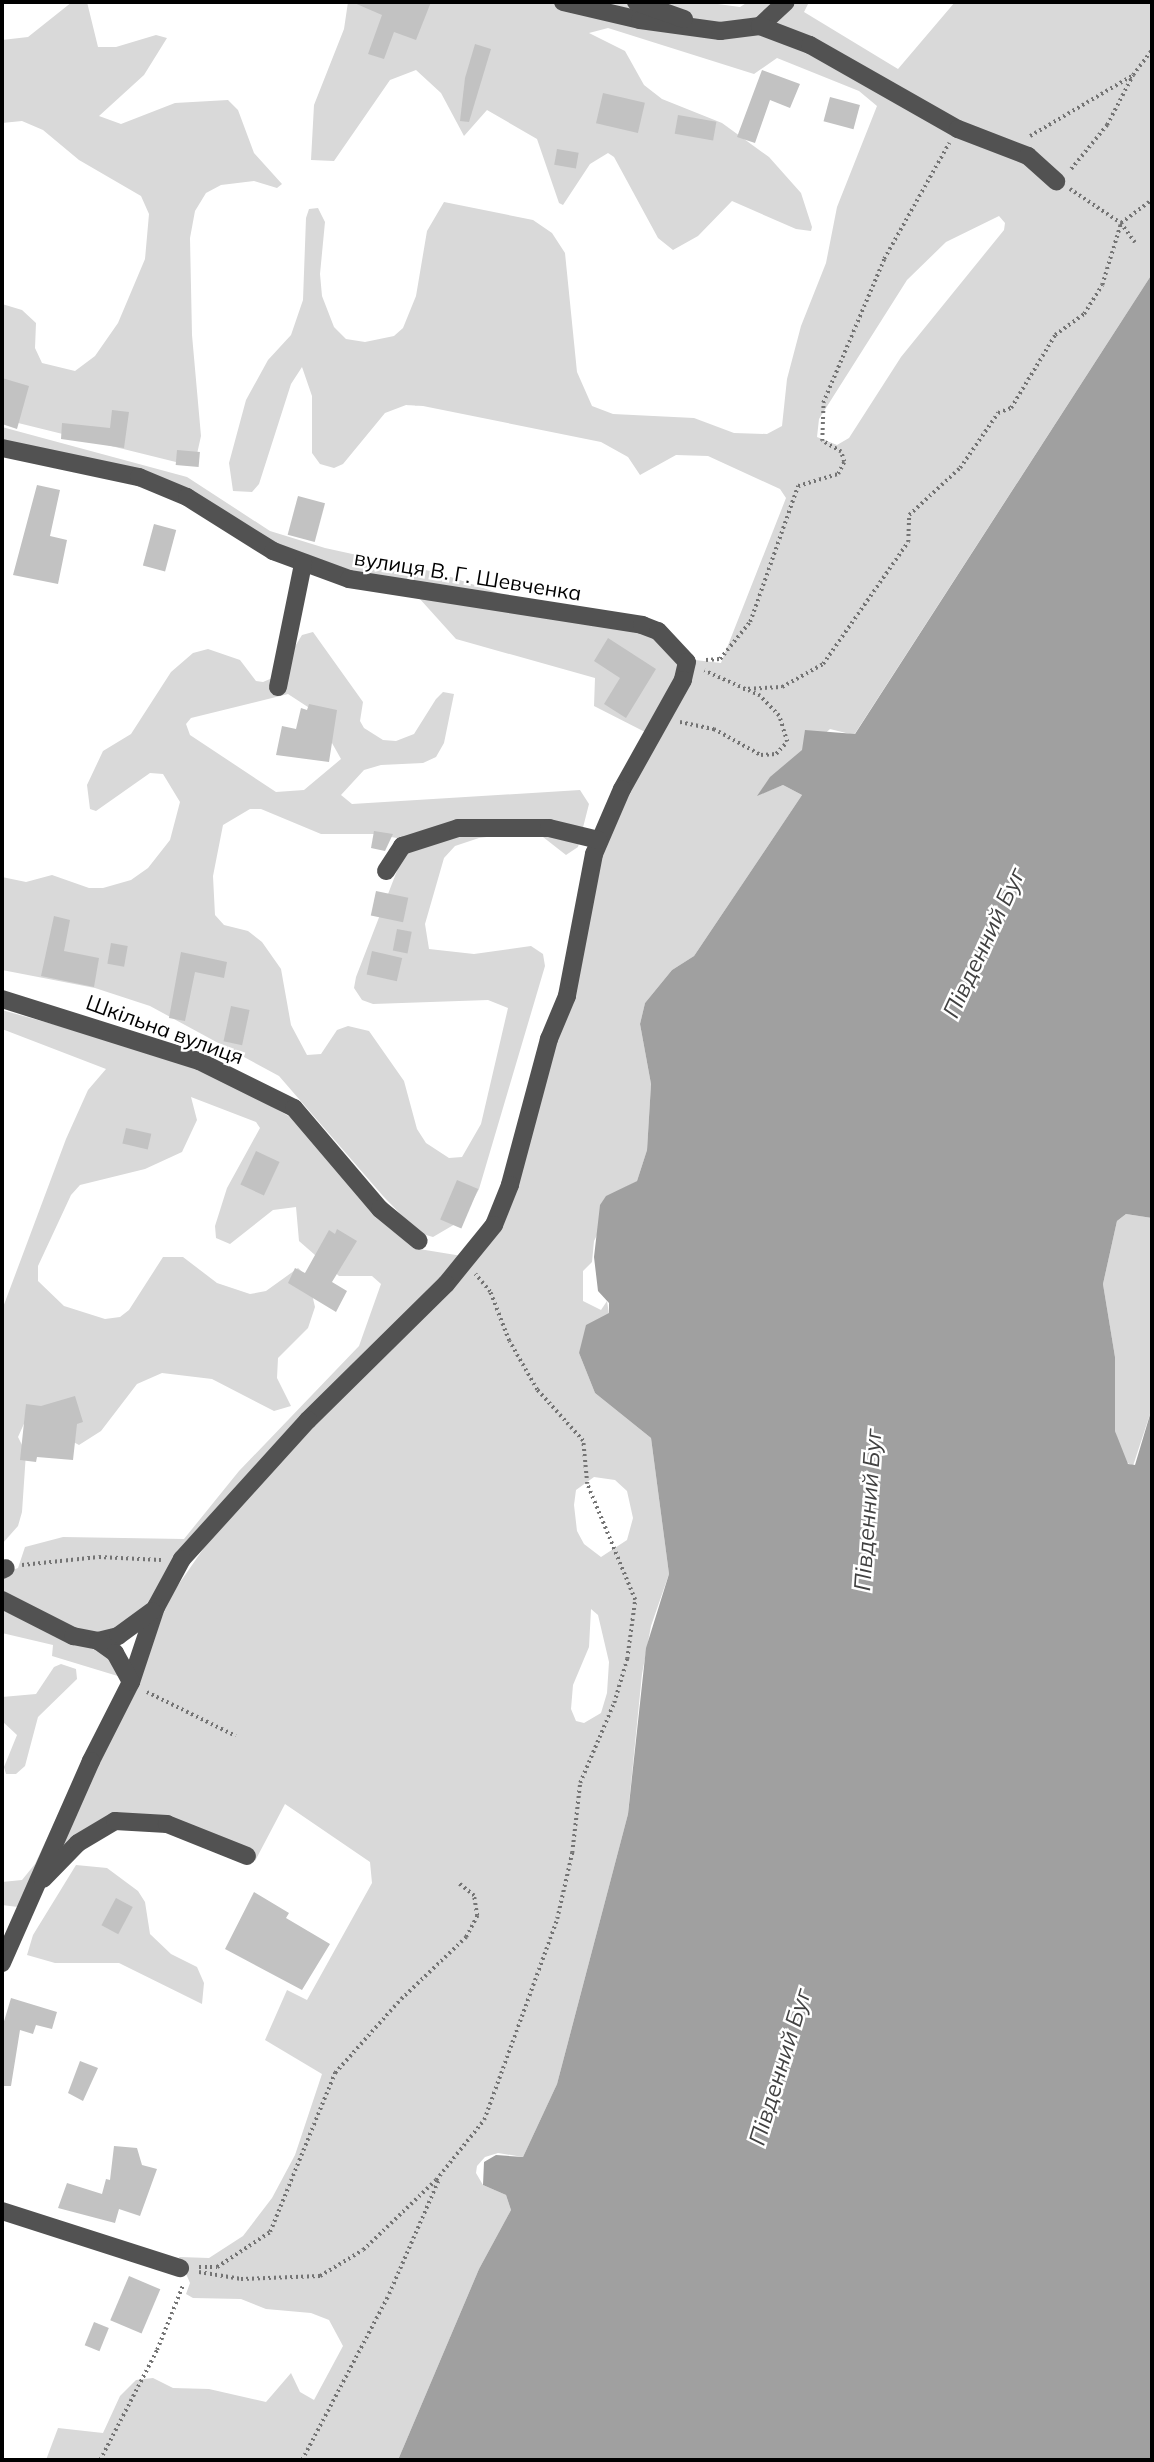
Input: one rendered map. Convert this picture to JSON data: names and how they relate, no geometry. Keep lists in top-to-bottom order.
{
  "streets": {
    "street": ["вулиця В. Г. Шевченка", "Шкільна вулиця"]
  },
  "water": ["Південний Буг"]
}
